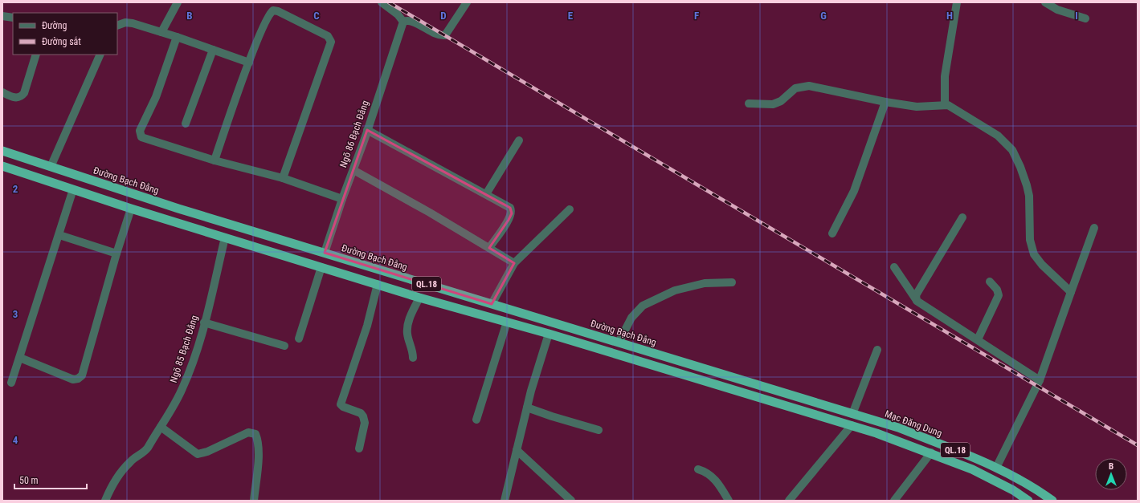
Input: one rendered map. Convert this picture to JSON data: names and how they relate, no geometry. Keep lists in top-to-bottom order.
{
  "streets": {
    "highway": ["Đường Bạch Đằng", "QL.18", "Mạc Đăng Dung"],
    "street": ["Ngõ 86 Bạch Đằng", "Ngõ 85 Bạch Đằng"]
  },
  "crossings": [
    ["Ngõ 86 Bạch Đằng", "Đường Bạch Đằng"],
    ["Đường Bạch Đằng", "Mạc Đăng Dung"],
    ["QL.18", "Ngõ 85 Bạch Đằng"]
  ],
  "legend": ["Đường", "Đường sắt"],
  "scale_bar": "50 m",
  "north": "top",
  "grid": {
    "columns": [
      "B",
      "C",
      "D",
      "E",
      "F",
      "G",
      "H",
      "I"
    ],
    "rows": ["2", "3", "4"]
  }
}
